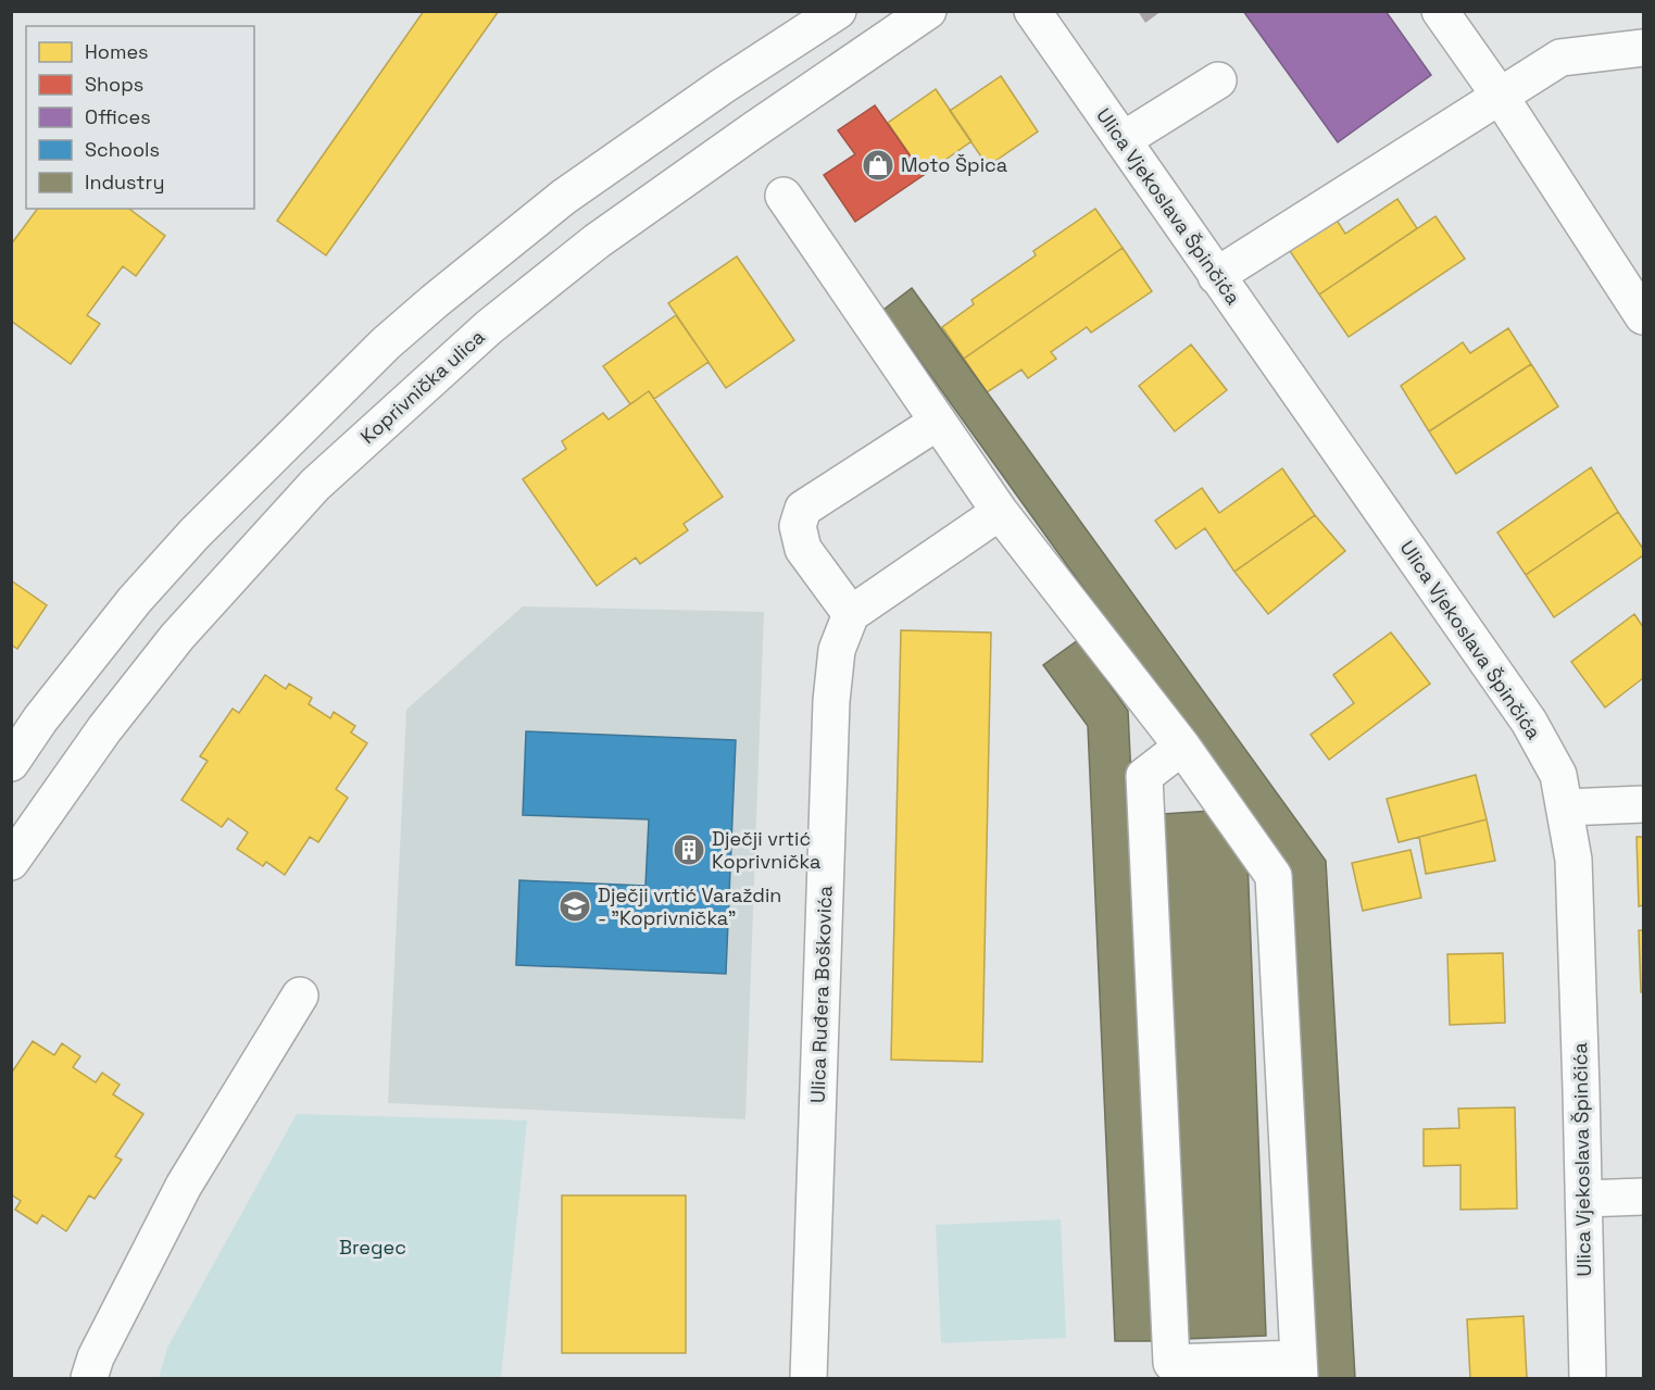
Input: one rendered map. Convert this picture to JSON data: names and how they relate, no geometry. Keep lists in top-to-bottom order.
{
  "streets": {
    "street": ["Ulica Vjekoslava Špinčića", "Koprivnička ulica", "Ulica Ruđera Boškovića"]
  },
  "parks": ["Bregec"],
  "places": {
    "shop": ["Moto Špica"],
    "building": ["Dječji vrtić Koprivnička"],
    "school or university": ["Dječji vrtić Varaždin - \"Koprivnička\""]
  },
  "legend": [
    "Homes",
    "Shops",
    "Offices",
    "Schools",
    "Industry"
  ]
}
